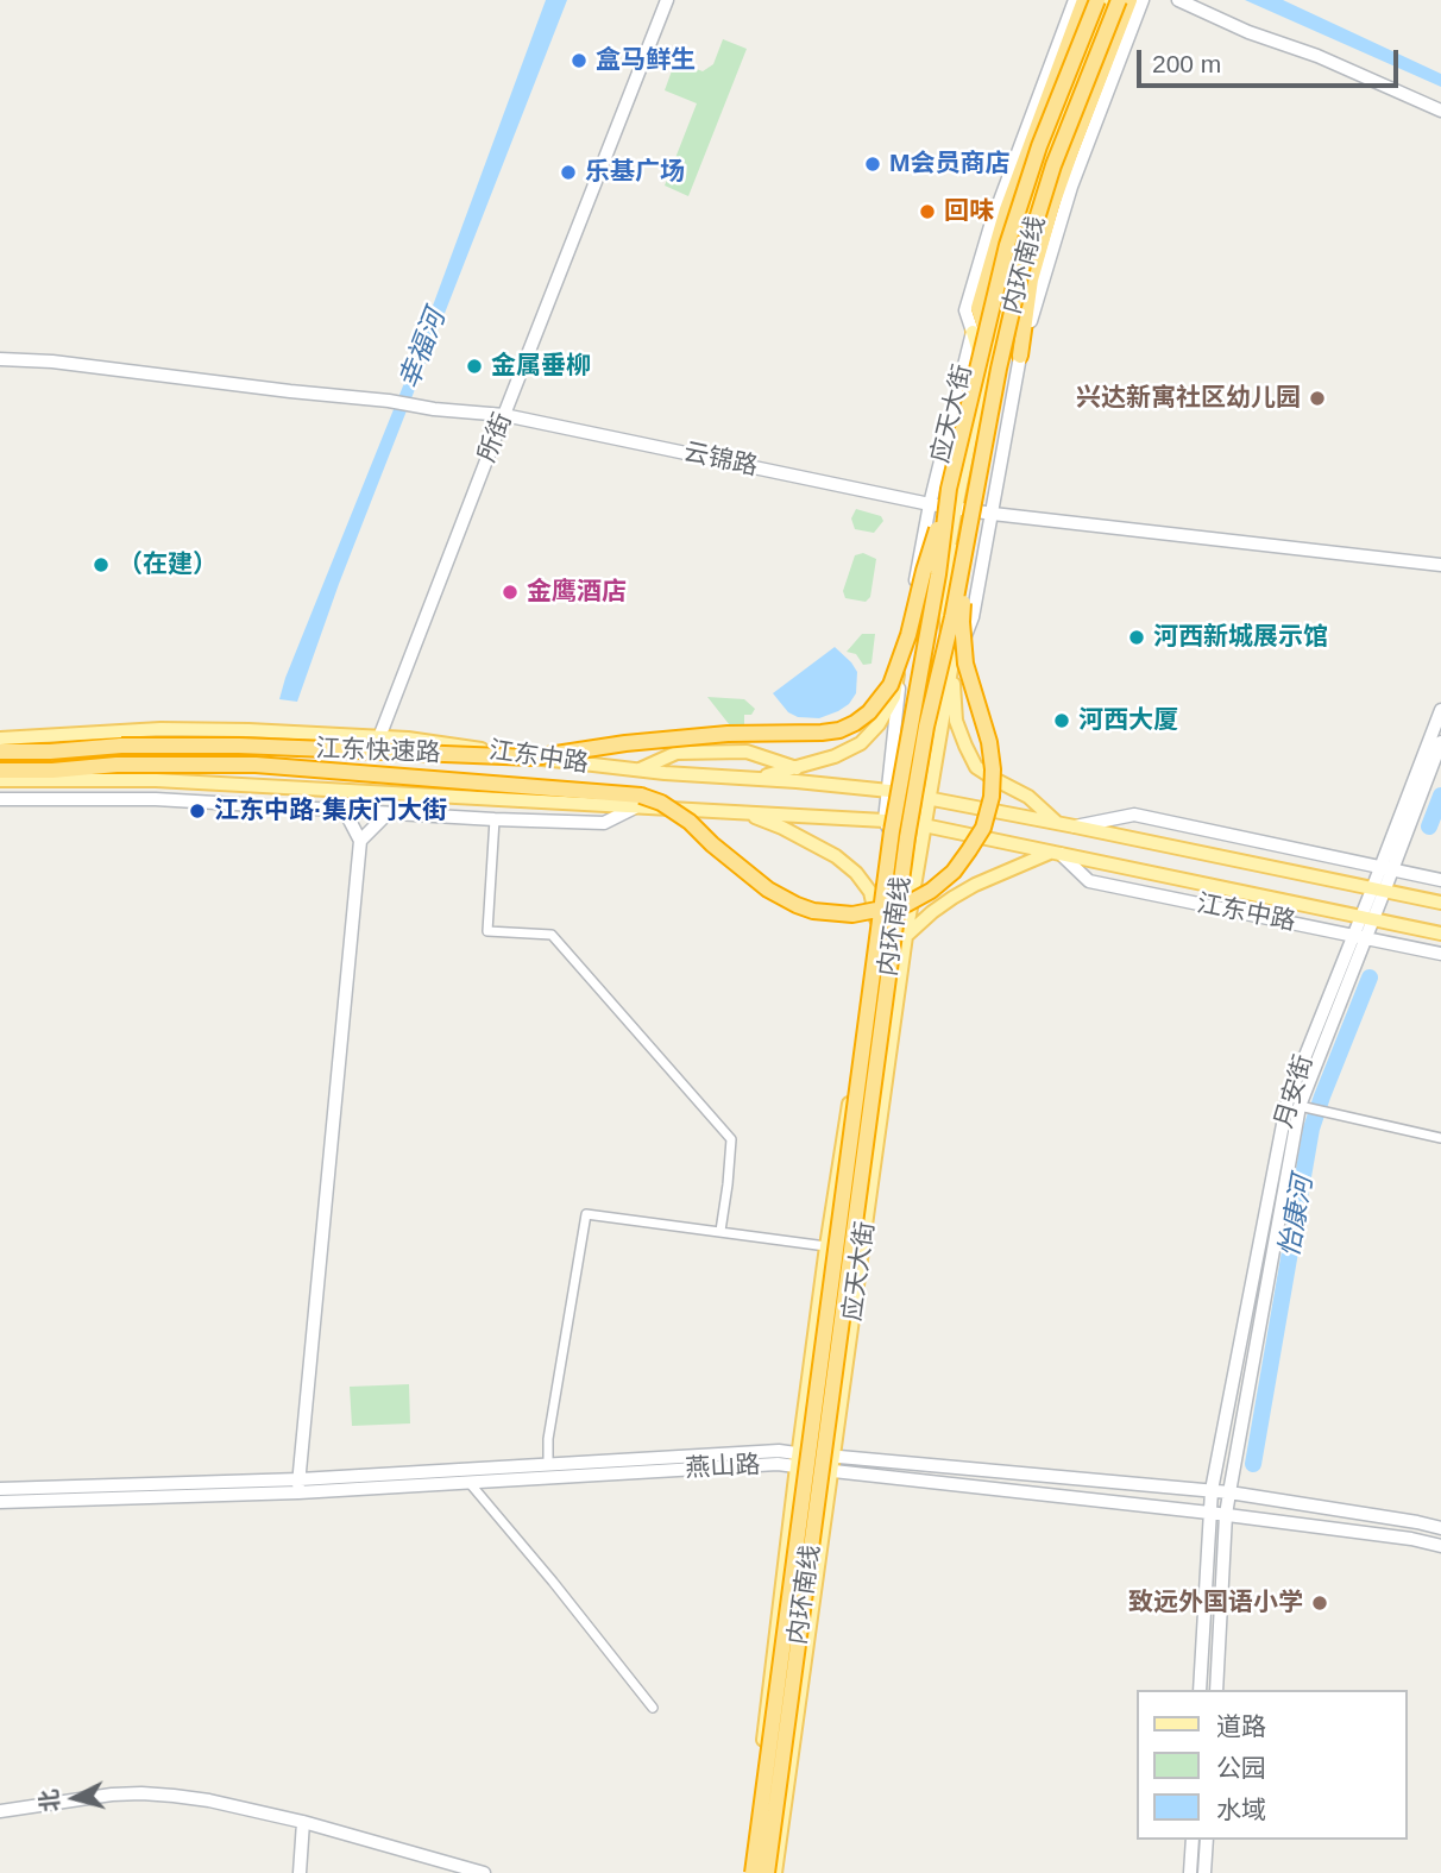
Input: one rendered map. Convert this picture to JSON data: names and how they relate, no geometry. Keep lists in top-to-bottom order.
{
  "streets": {
    "highway": ["内环南线", "江东快速路"],
    "main road": ["应天大街", "江东中路"],
    "street": [
      "所街",
      "云锦路",
      "月安街",
      "燕山路"
    ]
  },
  "crossings": [
    ["内环南线", "应天大街"],
    ["内环南线", "云锦路"],
    ["内环南线", "江东快速路"],
    ["应天大街", "云锦路"],
    ["应天大街", "江东中路"],
    ["应天大街", "燕山路"],
    ["所街", "云锦路"],
    ["所街", "江东中路"],
    ["江东快速路", "江东中路"],
    ["江东中路", "月安街"],
    ["月安街", "燕山路"]
  ],
  "water": ["幸福河", "怡康河"],
  "places": [
    "盒马鲜生",
    "M会员商店",
    "乐基广场",
    "回味",
    "金属垂柳",
    "兴达新寓社区幼儿园",
    "（在建）",
    "金鹰酒店",
    "河西新城展示馆",
    "河西大厦",
    "江东中路·集庆门大街",
    "致远外国语小学"
  ],
  "legend": ["道路", "公园", "水域"],
  "scale_bar": "200 m",
  "north": "left"
}
